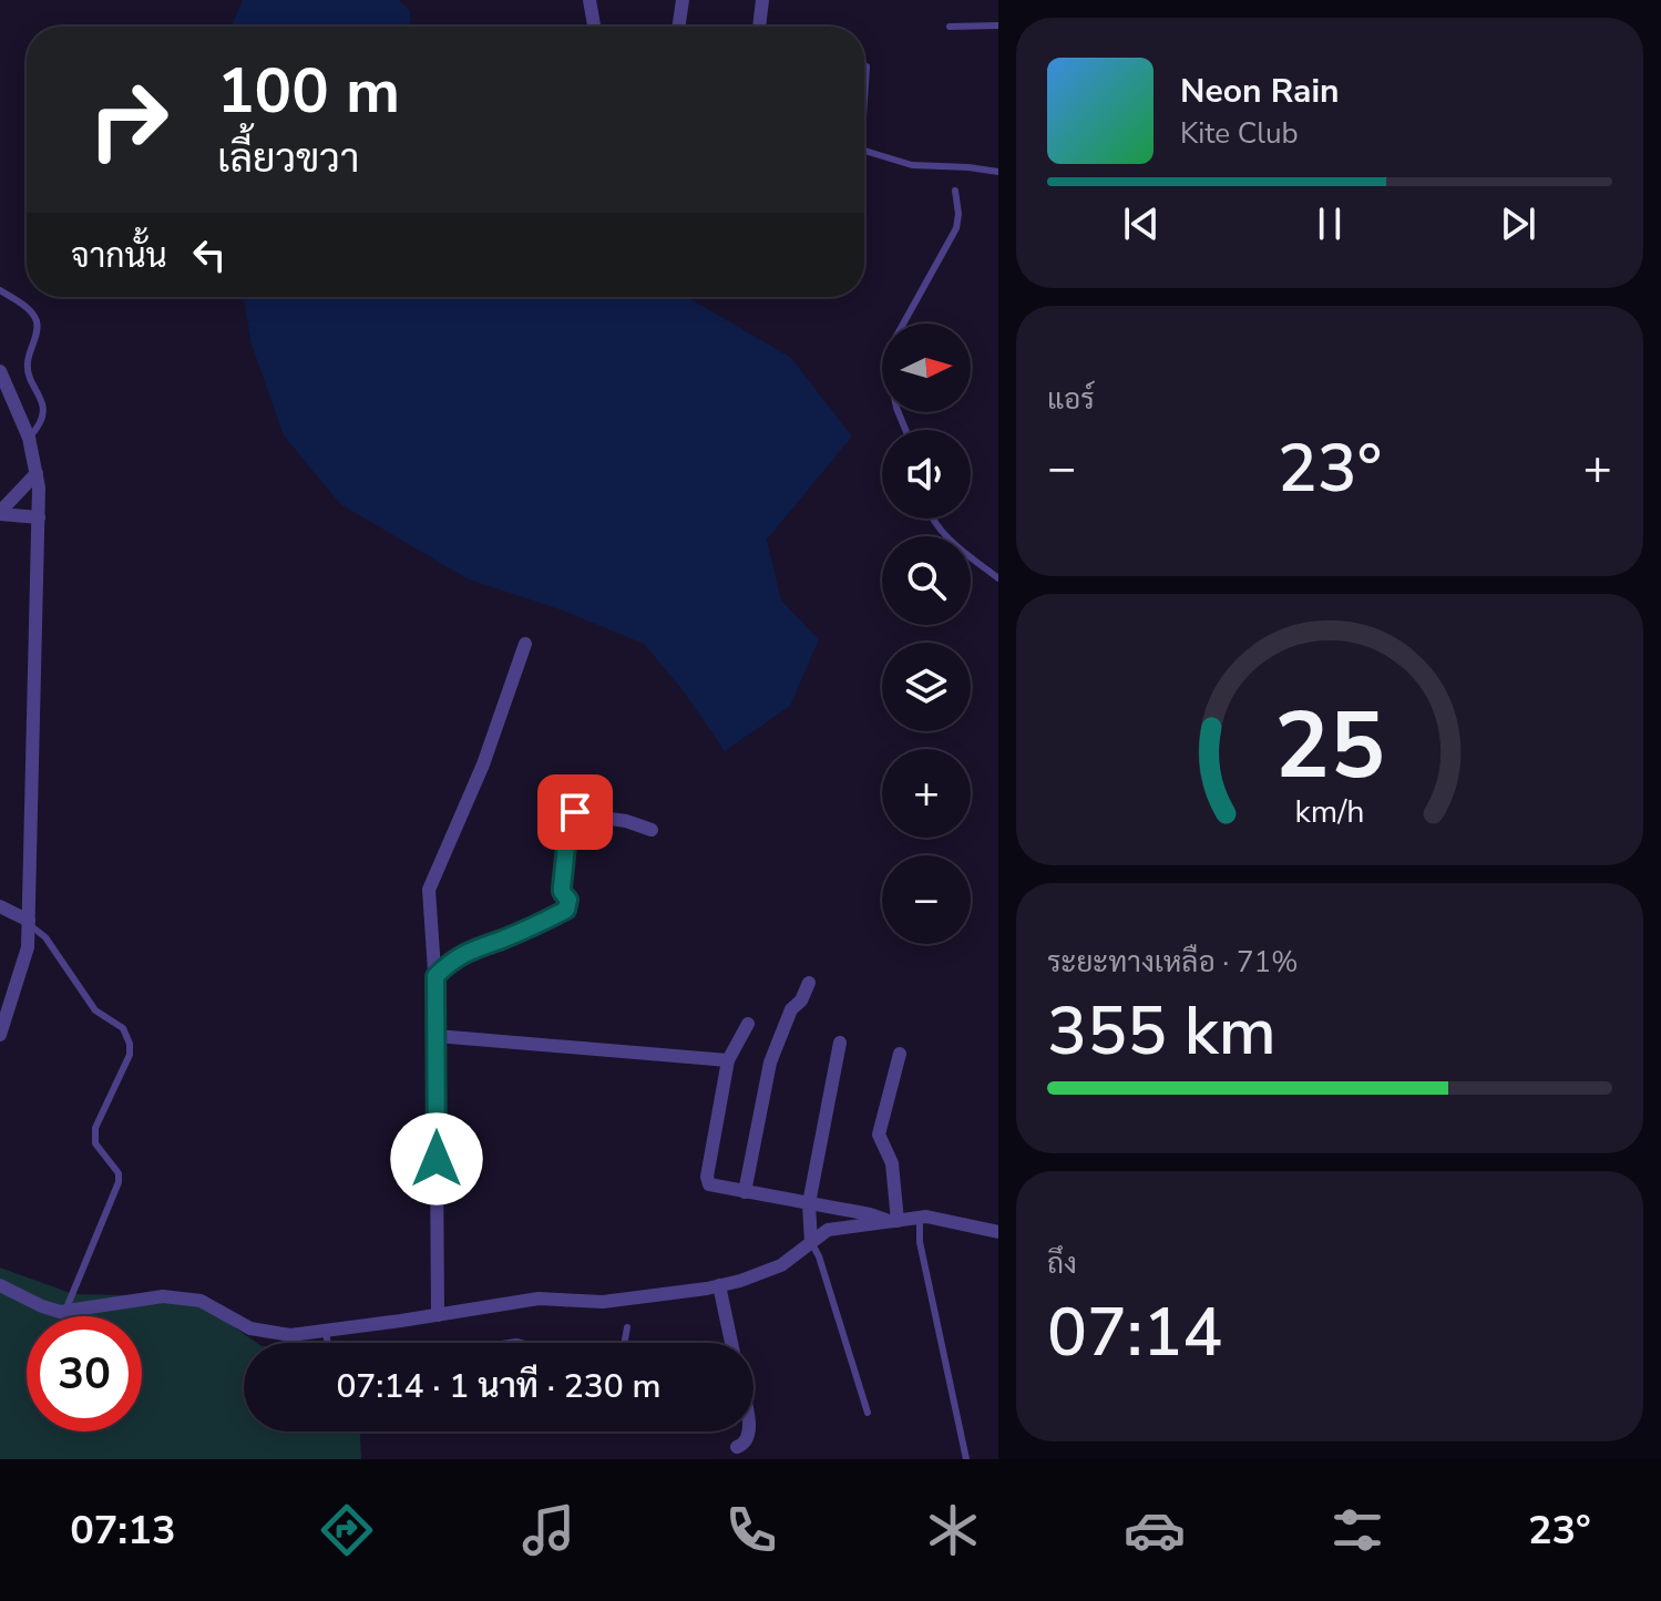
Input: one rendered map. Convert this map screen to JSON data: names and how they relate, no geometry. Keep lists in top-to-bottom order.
{
  "north": "right",
  "page": {
    "turn": ["100 m", "เลี้ยวขวา"],
    "song": ["Neon Rain", "Kite Club"],
    "then": "จากนั้น",
    "tile": [
      "แอร์",
      ["ระยะทางเหลือ · 71%", "355 km"],
      ["ถึง", "07:14"]
    ],
    "map_buttons": ["+", "−"],
    "heat": ["−", "23°", "+"],
    "limit": "30",
    "trip": "07:14 · 1 นาที · 230 m",
    "tabs": ["07:13", "23°"],
    "gauge": ["25", "km/h"]
  }
}
